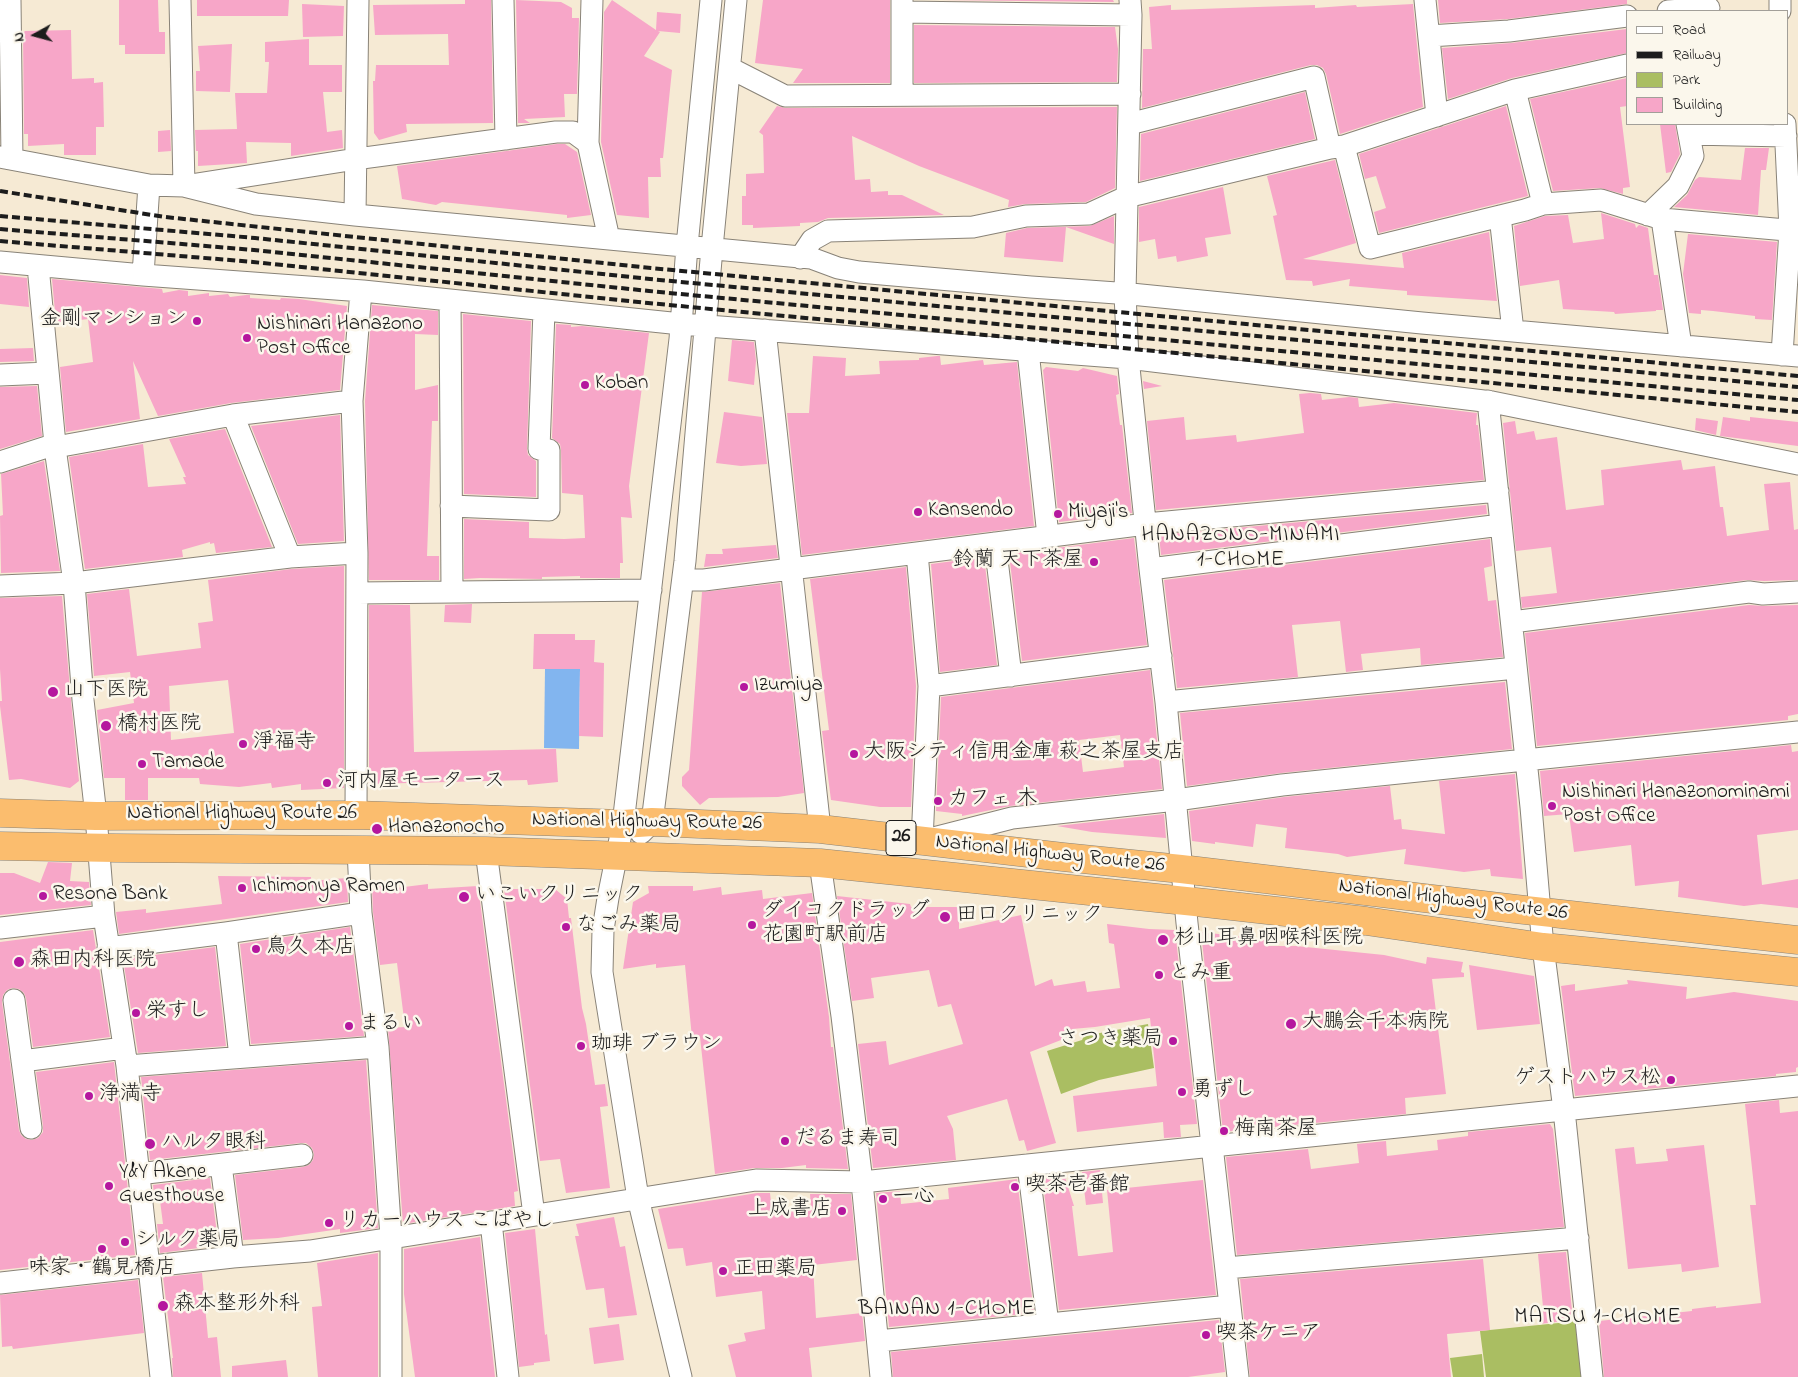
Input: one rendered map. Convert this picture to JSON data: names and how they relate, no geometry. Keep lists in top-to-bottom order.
{
  "streets": {
    "highway": ["National Highway Route 26", "26"]
  },
  "districts": ["HANAZONO-MINAMI 1-CHOME", "BAINAN 1-CHOME", "MATSU 1-CHOME"],
  "places": [
    "金剛マンション",
    "Nishinari Hanazono Post Office",
    "Koban",
    "Kansendo",
    "Miyaji's",
    "鈴蘭 天下茶屋",
    "Izumiya",
    "山下医院",
    "橋村医院",
    "淨福寺",
    "大阪シティ信用金庫 萩之茶屋支店",
    "Tamade",
    "河内屋モータース",
    "カフェ 木",
    "Nishinari Hanazonominami Post Office",
    "Hanazonocho",
    "Ichimonya Ramen",
    "Resona Bank",
    "いこいクリニック",
    "田口クリニック",
    "ダイコクドラッグ 花園町駅前店",
    "なごみ薬局",
    "杉山耳鼻咽喉科医院",
    "鳥久 本店",
    "森田内科医院",
    "とみ重",
    "栄すし",
    "大鵬会千本病院",
    "まるい",
    "さつき薬局",
    "珈琲 ブラウン",
    "ゲストハウス松",
    "勇ずし",
    "浄満寺",
    "梅南茶屋",
    "だるま寿司",
    "ハルタ眼科",
    "Y&Y Akane Guesthouse",
    "喫茶壱番館",
    "一心",
    "上成書店",
    "リカーハウス こばやし",
    "シルク薬局",
    "味家・鶴見橋店",
    "正田薬局",
    "森本整形外科",
    "喫茶ケニア"
  ],
  "legend": [
    "Road",
    "Railway",
    "Park",
    "Building"
  ],
  "north": "left"
}
